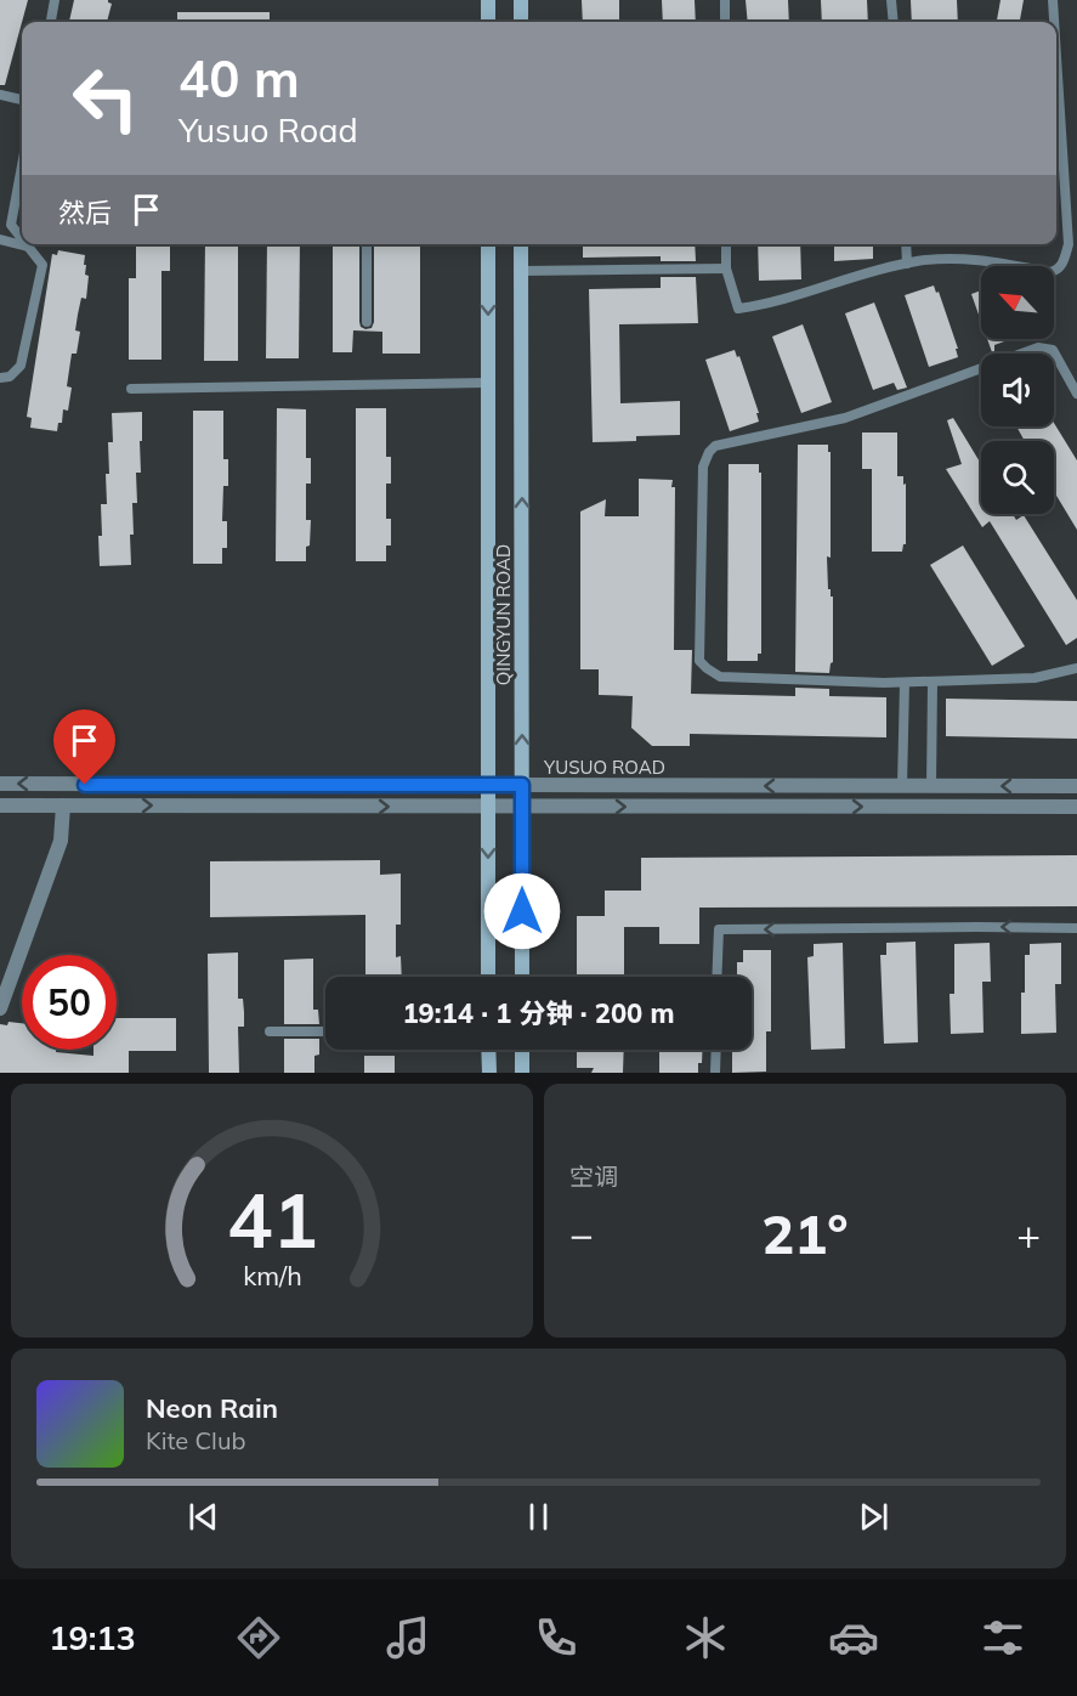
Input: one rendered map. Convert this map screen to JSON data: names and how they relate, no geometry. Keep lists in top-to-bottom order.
{
  "streets": {
    "main road": ["QINGYUN ROAD"],
    "street": ["YUSUO ROAD"]
  },
  "crossings": [
    ["QINGYUN ROAD", "YUSUO ROAD"]
  ],
  "north": "top left",
  "page": {
    "turn": ["40 m", "Yusuo Road"],
    "then": "然后",
    "limit": "50",
    "trip": "19:14 · 1 分钟 · 200 m",
    "tile": "空调",
    "heat": ["−", "21°", "+"],
    "song": ["Neon Rain", "Kite Club"],
    "tabs": "19:13",
    "gauge": ["41", "km/h"]
  }
}
